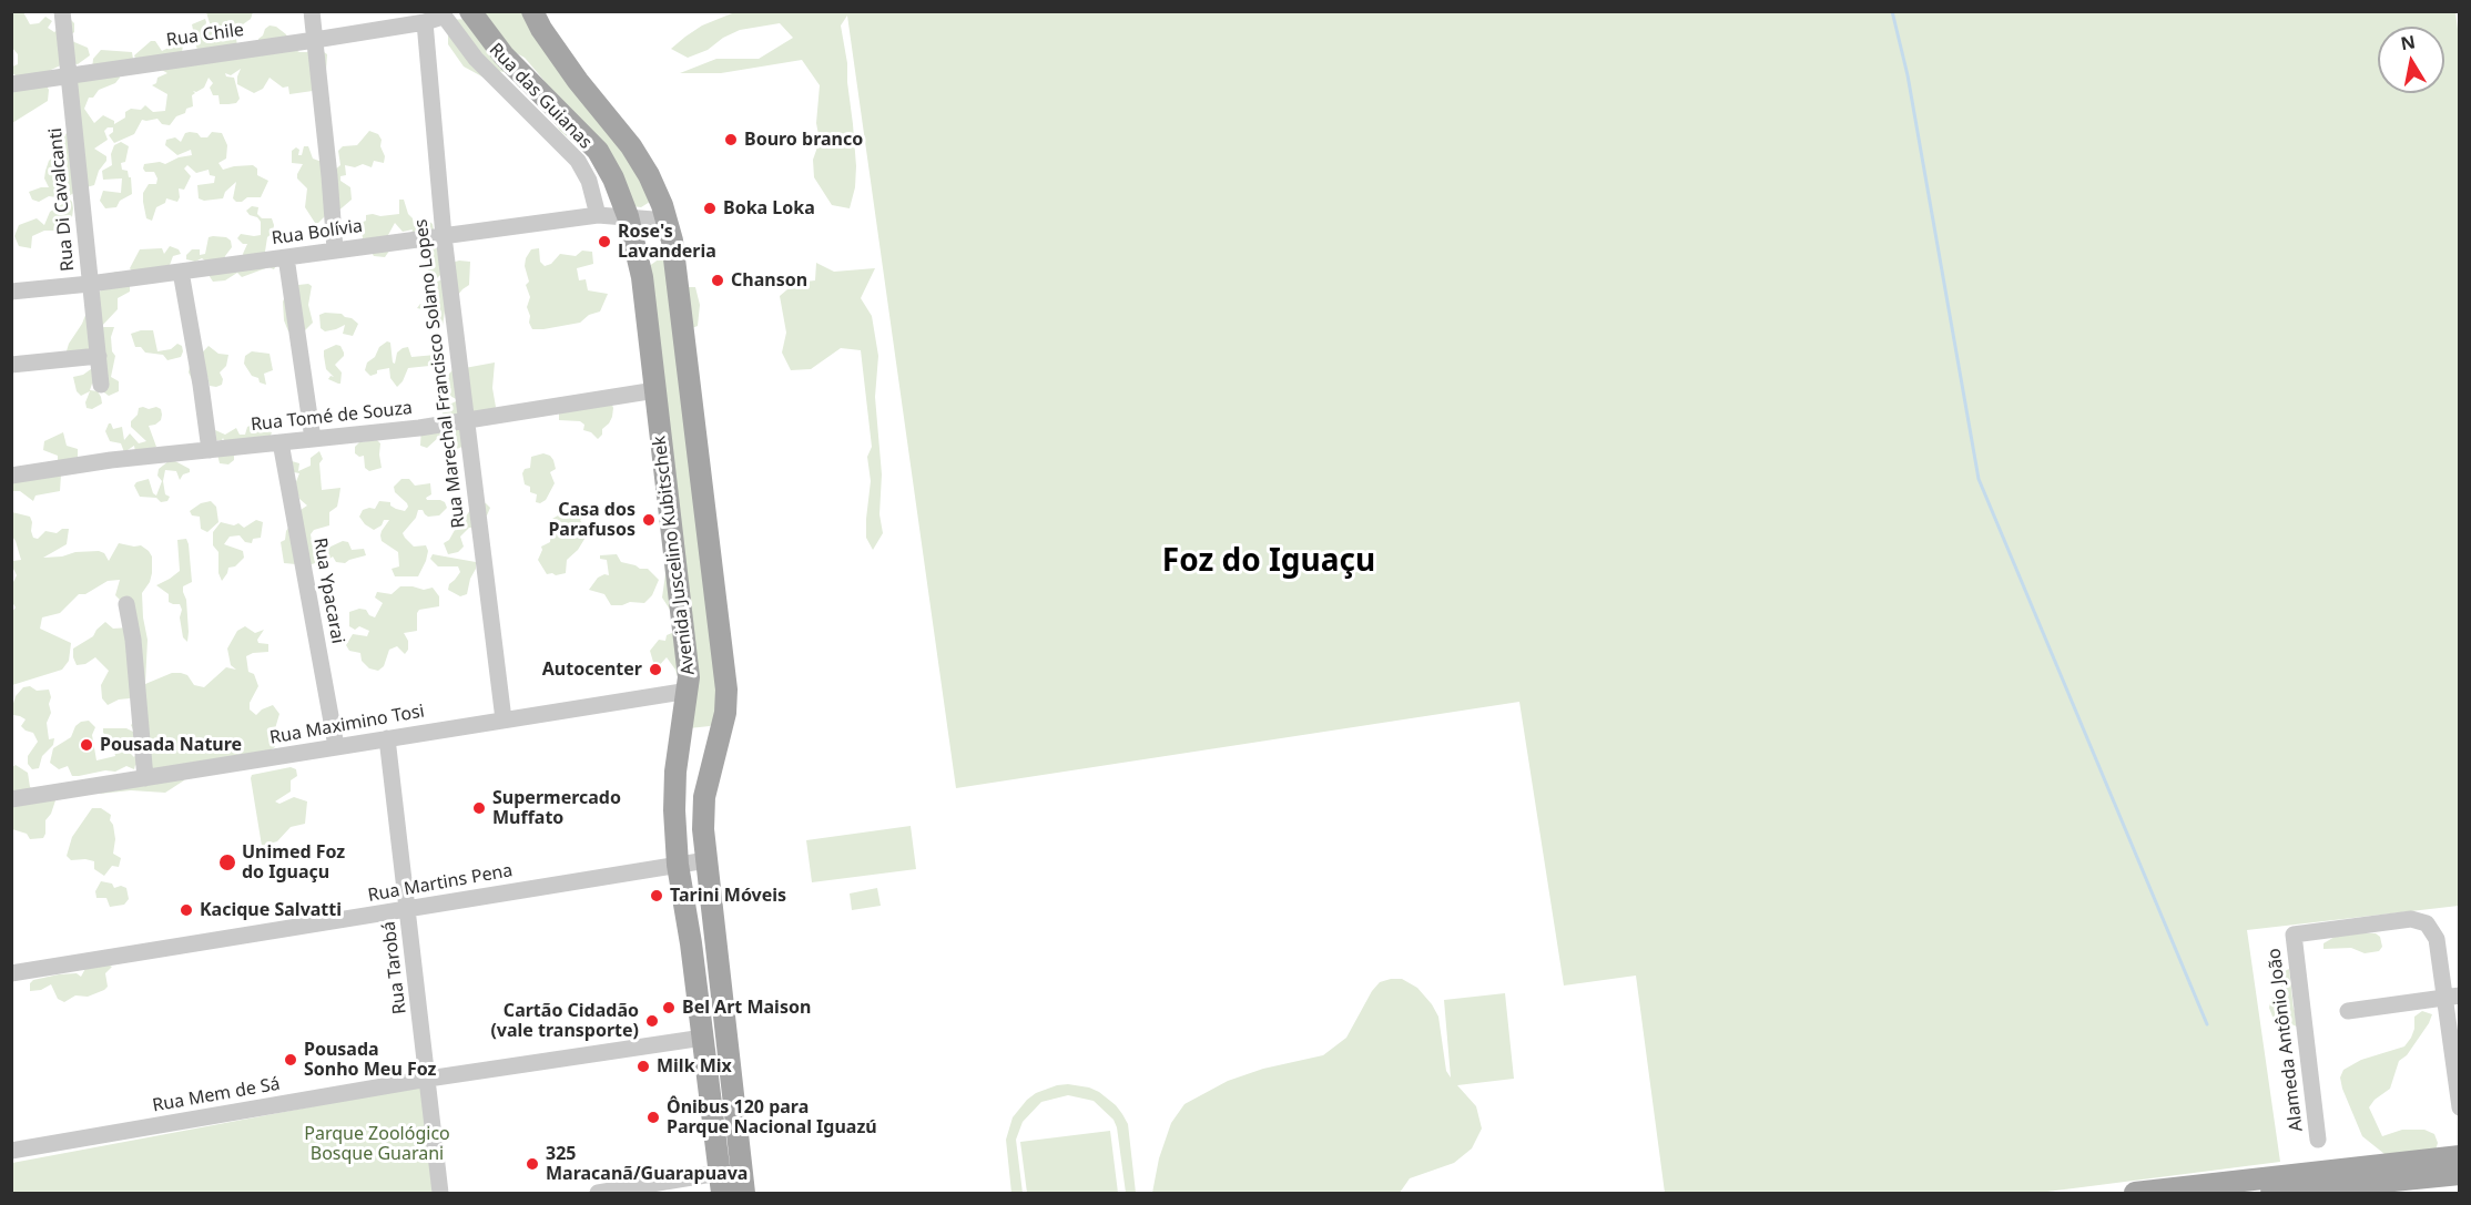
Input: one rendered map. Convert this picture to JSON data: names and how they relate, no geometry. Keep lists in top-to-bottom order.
{
  "streets": {
    "main road": ["Avenida Juscelino Kubitschek"],
    "street": [
      "Rua Chile",
      "Rua das Guianas",
      "Rua Di Cavalcanti",
      "Rua Bolívia",
      "Rua Marechal Francisco Solano Lopes",
      "Rua Tomé de Souza",
      "Rua Ypacarai",
      "Rua Maximino Tosi",
      "Rua Martins Pena",
      "Rua Tarobá",
      "Alameda Antônio João",
      "Rua Mem de Sá"
    ]
  },
  "crossings": [
    ["Rua Chile", "Rua das Guianas"],
    ["Rua Chile", "Rua Di Cavalcanti"],
    ["Rua Chile", "Rua Marechal Francisco Solano Lopes"],
    ["Rua das Guianas", "Rua Bolívia"],
    ["Rua Di Cavalcanti", "Rua Bolívia"],
    ["Rua Bolívia", "Rua Marechal Francisco Solano Lopes"],
    ["Rua Bolívia", "Avenida Juscelino Kubitschek"],
    ["Rua Marechal Francisco Solano Lopes", "Rua Tomé de Souza"],
    ["Rua Marechal Francisco Solano Lopes", "Rua Maximino Tosi"],
    ["Rua Tomé de Souza", "Avenida Juscelino Kubitschek"],
    ["Rua Tomé de Souza", "Rua Ypacarai"],
    ["Avenida Juscelino Kubitschek", "Rua Maximino Tosi"],
    ["Avenida Juscelino Kubitschek", "Rua Martins Pena"],
    ["Avenida Juscelino Kubitschek", "Rua Mem de Sá"],
    ["Rua Ypacarai", "Rua Maximino Tosi"],
    ["Rua Maximino Tosi", "Rua Tarobá"],
    ["Rua Martins Pena", "Rua Tarobá"],
    ["Rua Tarobá", "Rua Mem de Sá"]
  ],
  "districts": ["Foz do Iguaçu"],
  "parks": ["Parque Zoológico Bosque Guarani"],
  "places": [
    "Bouro branco",
    "Boka Loka",
    "Rose's Lavanderia",
    "Chanson",
    "Casa dos Parafusos",
    "Autocenter",
    "Pousada Nature",
    "Supermercado Muffato",
    "Unimed Foz do Iguaçu",
    "Tarini Móveis",
    "Kacique Salvatti",
    "Bel Art Maison",
    "Cartão Cidadão (vale transporte)",
    "Pousada Sonho Meu Foz",
    "Milk Mix",
    "Ônibus 120 para Parque Nacional Iguazú",
    "325 Maracanã/Guarapuava"
  ],
  "north": "top"
}
